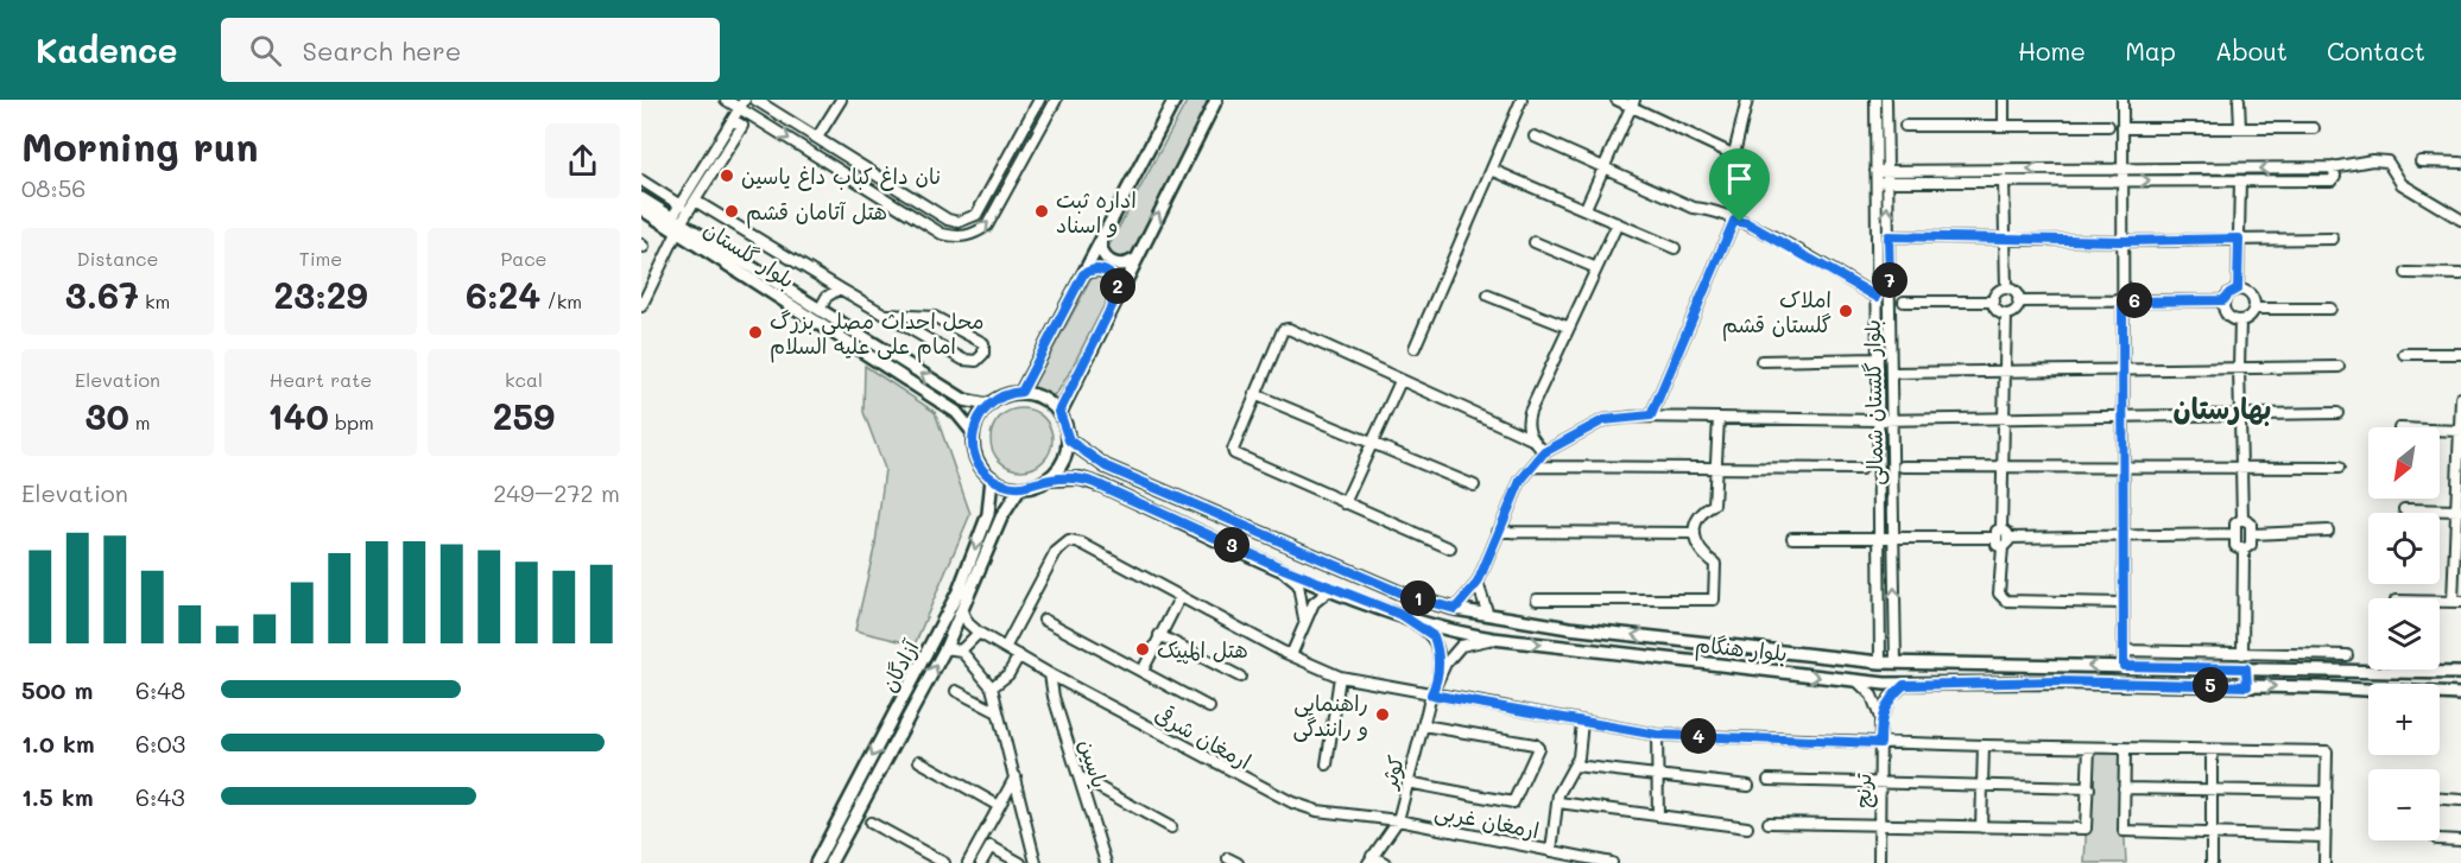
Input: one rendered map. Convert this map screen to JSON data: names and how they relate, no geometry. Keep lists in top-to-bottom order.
{
  "streets": {
    "main road": ["بلوار گلستان", "بلوار هنگام", "آزادگان"],
    "street": [
      "بلوار گلستان شمالی",
      "ارمغان شرقی",
      "یاسین",
      "کوثر",
      "ترنج",
      "ارمغان غربی"
    ]
  },
  "crossings": [
    ["بلوار گلستان", "بلوار هنگام"],
    ["بلوار گلستان", "آزادگان"],
    ["بلوار گلستان شمالی", "بلوار هنگام"],
    ["بلوار هنگام", "آزادگان"],
    ["بلوار هنگام", "کوثر"],
    ["ارمغان شرقی", "یاسین"],
    ["ارمغان شرقی", "کوثر"],
    ["ارمغان شرقی", "ارمغان غربی"],
    ["کوثر", "ارمغان غربی"]
  ],
  "districts": ["بهارستان"],
  "places": [
    "نان داغ كباب داغ ياسين",
    "هتل آتامان قشم",
    "اداره ثبت و اسناد",
    "املاک گلستان قشم",
    "محل احداث مصلی بزرگ امام علی علیه السلام",
    "هتل المپیک",
    "راهنمایی و رانندگی"
  ],
  "north": "bottom left",
  "page": {
    "header": "Kadence",
    "search": "Search here",
    "nav": [
      "Home",
      "Map",
      "About",
      "Contact"
    ],
    "heading": ["Morning run", "08:56"],
    "stats": [
      ["Distance", "3.67 km"],
      ["Time", "23:29"],
      ["Pace", "6:24 /km"],
      ["Elevation", "30 m"],
      ["Heart rate", "140 bpm"],
      ["kcal", "259"]
    ],
    "pins": [
      "7",
      "2",
      "6",
      "3",
      "1",
      "5",
      "4"
    ],
    "map_buttons": ["+", "−"],
    "chart": ["Elevation", "249–272 m"],
    "list": [
      {
        "name": "500 m",
        "note": "6:48"
      },
      {
        "name": "1.0 km",
        "note": "6:03"
      },
      {
        "name": "1.5 km",
        "note": "6:43"
      }
    ]
  }
}
